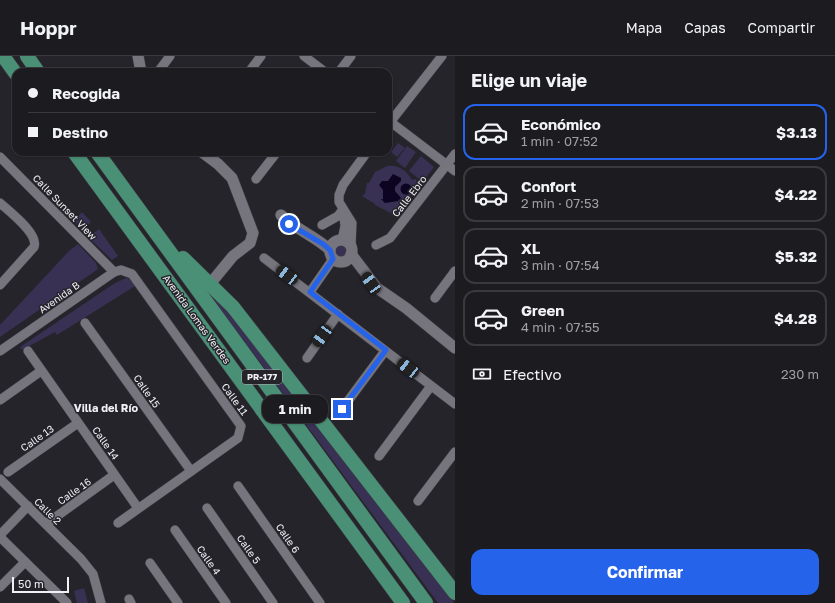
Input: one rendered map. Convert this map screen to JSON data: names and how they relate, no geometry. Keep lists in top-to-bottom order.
{
  "streets": {
    "highway": ["Avenida Lomas Verdes", "PR-177"],
    "street": [
      "Calle Ebro",
      "Calle Sunset View",
      "Avenida B",
      "Calle 15",
      "Calle 11",
      "Calle 13",
      "Calle 14",
      "Calle 16",
      "Calle 2",
      "Calle 6",
      "Calle 5",
      "Calle 4"
    ]
  },
  "crossings": [
    ["Calle Sunset View", "Avenida B"],
    ["Calle Sunset View", "Calle 11"],
    ["Avenida B", "Calle 11"],
    ["Calle 15", "Calle 11"],
    ["Calle 11", "Calle 14"],
    ["Calle 13", "Calle 14"],
    ["Calle 14", "Calle 16"],
    ["Calle 16", "Calle 2"]
  ],
  "districts": ["Villa del Río"],
  "scale_bar": "50 m",
  "page": {
    "header": "Hoppr",
    "nav": ["Mapa", "Capas", "Compartir"],
    "heading": "Elige un viaje",
    "banner": ["Recogida", "Destino"],
    "list": [
      {
        "name": "Económico",
        "note": "1 min · 07:52",
        "value": "$3.13"
      },
      {
        "name": "Confort",
        "note": "2 min · 07:53",
        "value": "$4.22"
      },
      {
        "name": "XL",
        "note": "3 min · 07:54",
        "value": "$5.32"
      },
      {
        "name": "Green",
        "note": "4 min · 07:55",
        "value": "$4.28"
      }
    ],
    "pay": ["Efectivo", "230 m"],
    "bubble": "1 min",
    "buttons": "Confirmar",
    "scale": "50 m"
  }
}
